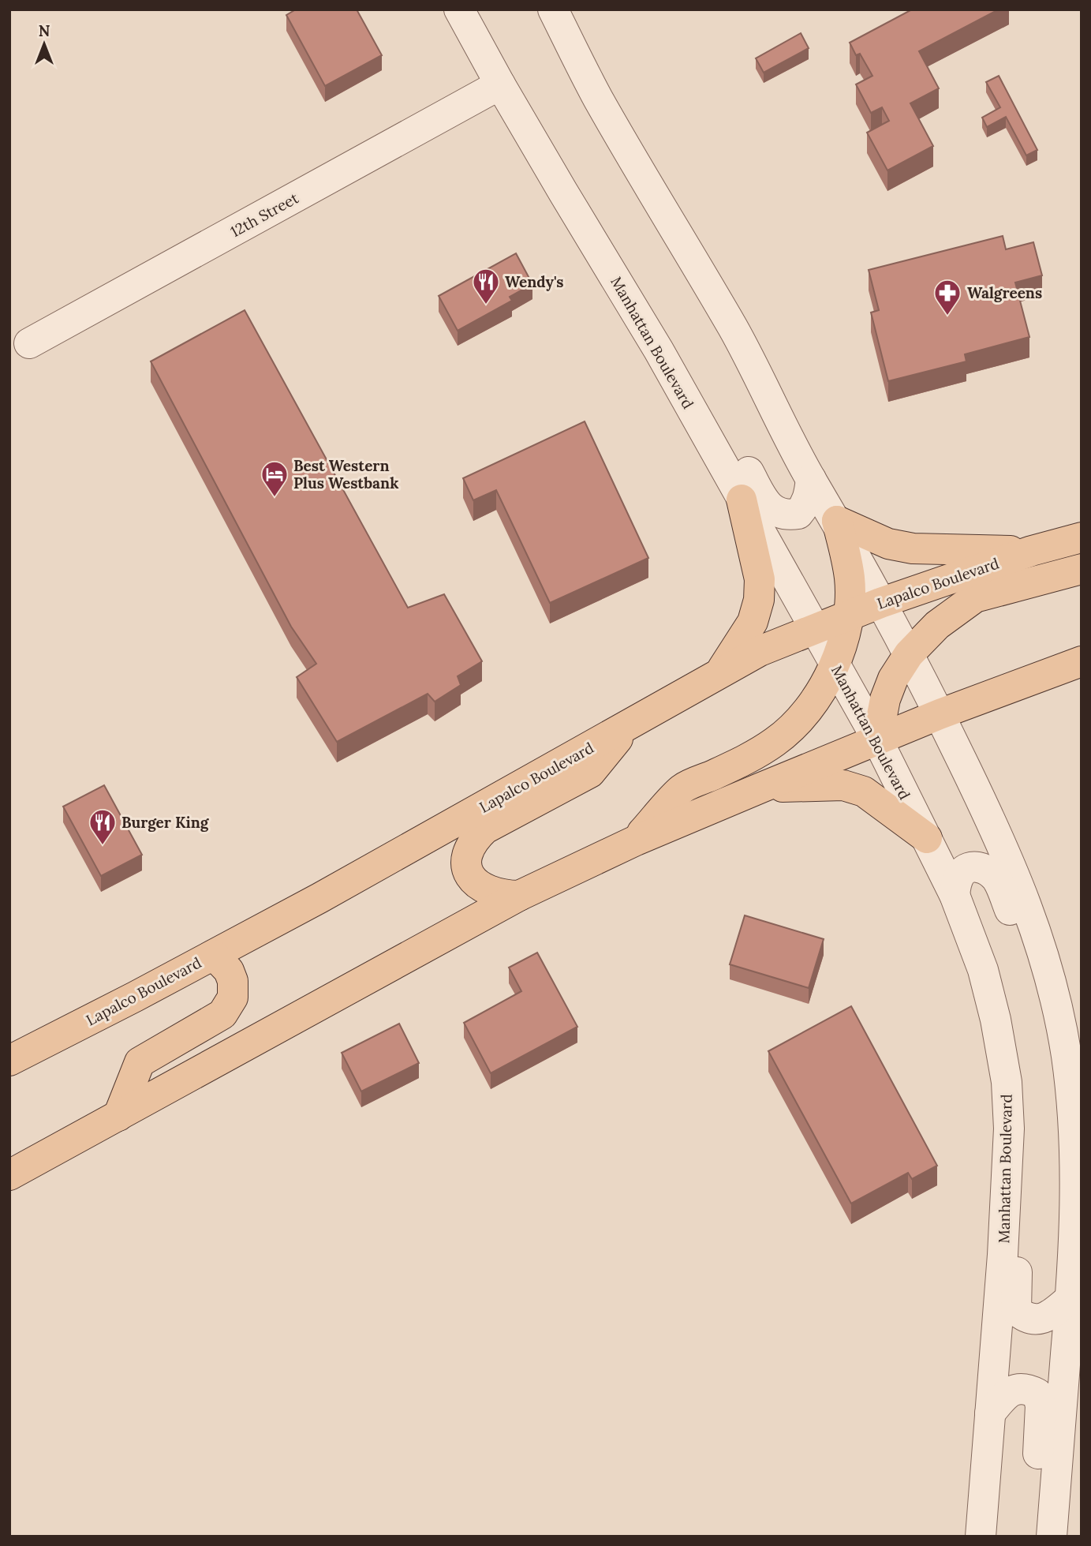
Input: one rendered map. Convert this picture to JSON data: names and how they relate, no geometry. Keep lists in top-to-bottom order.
{
  "streets": {
    "main road": ["Lapalco Boulevard"],
    "street": ["12th Street", "Manhattan Boulevard"]
  },
  "crossings": [
    ["12th Street", "Manhattan Boulevard"],
    ["Manhattan Boulevard", "Lapalco Boulevard"]
  ],
  "places": {
    "restaurant": ["Wendy's", "Burger King"],
    "pharmacy": ["Walgreens"],
    "hotel": ["Best Western Plus Westbank"]
  },
  "north": "top"
}
